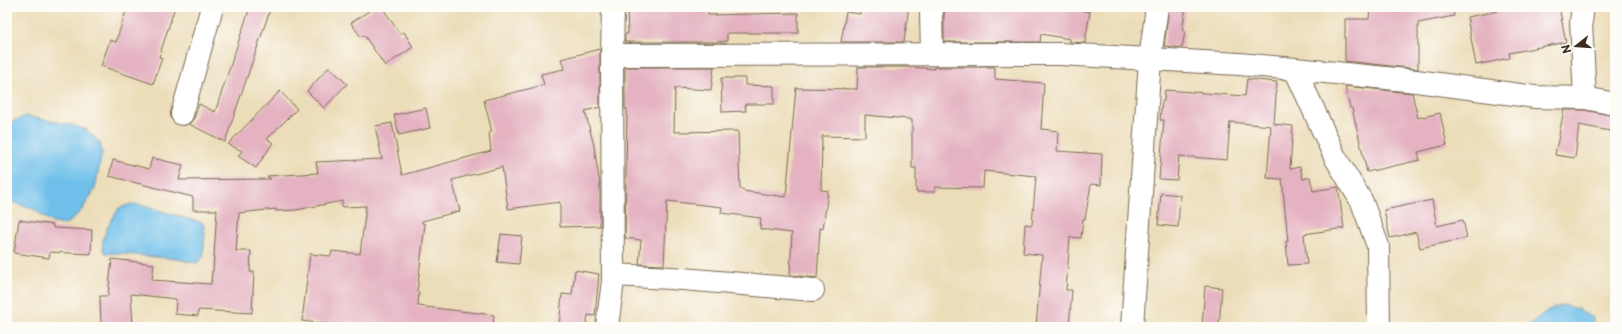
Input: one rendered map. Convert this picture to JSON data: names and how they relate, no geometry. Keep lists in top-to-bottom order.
{
  "north": "left"
}
